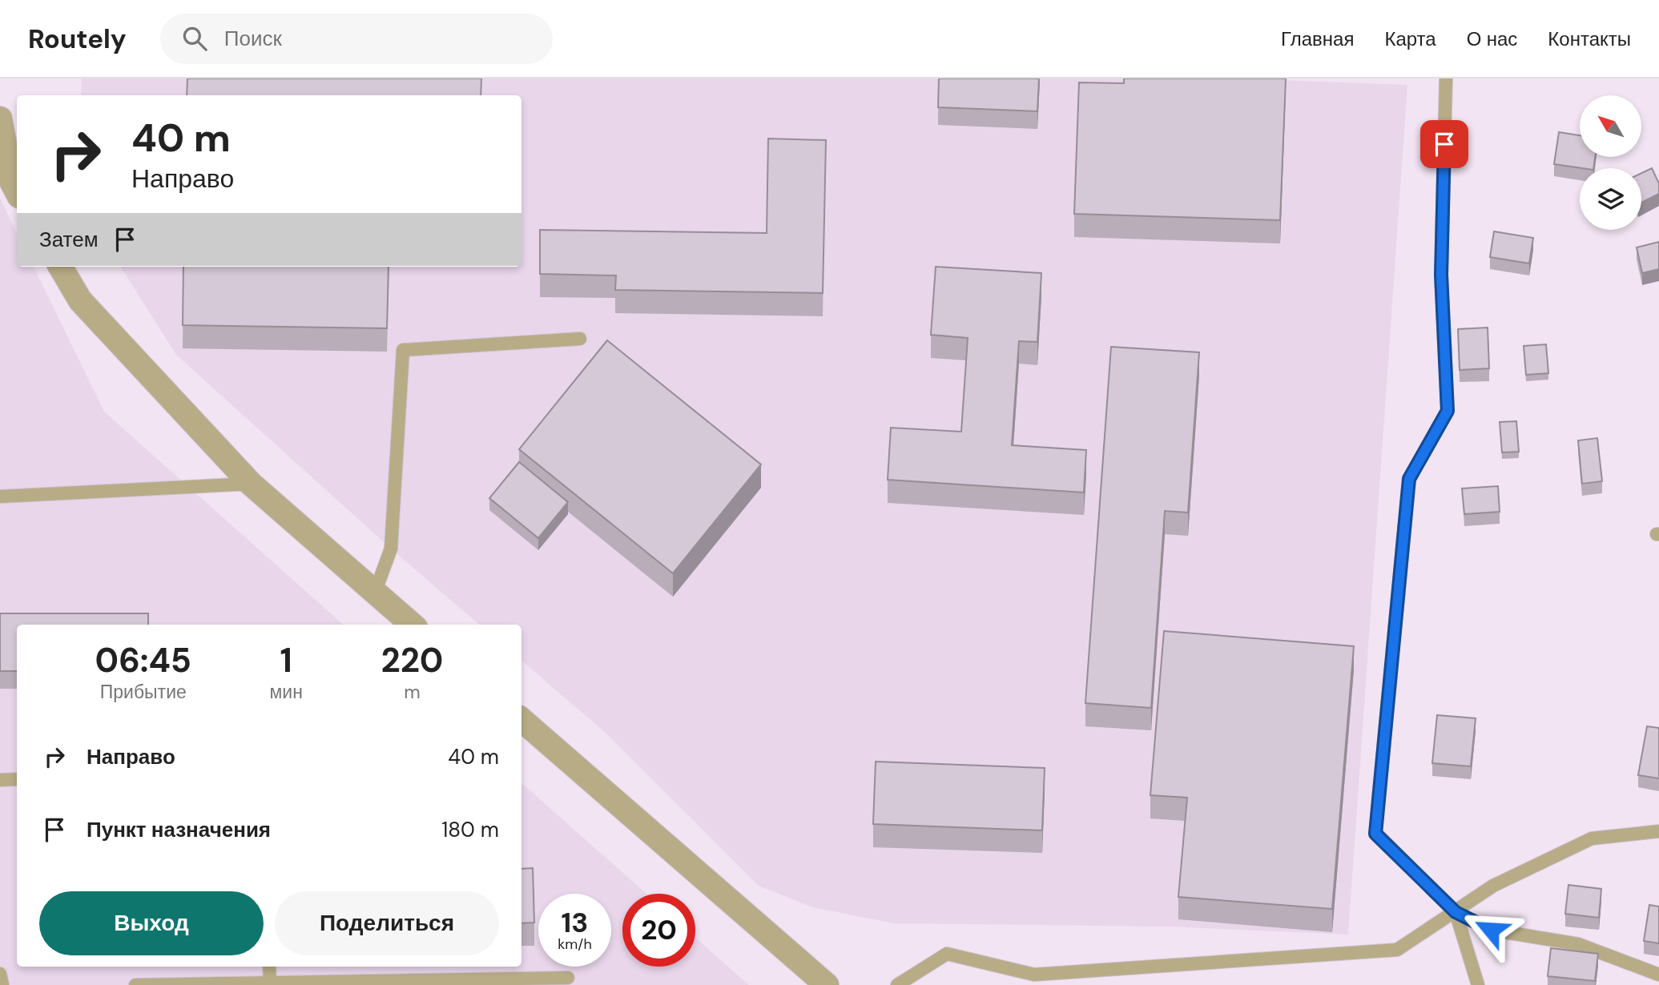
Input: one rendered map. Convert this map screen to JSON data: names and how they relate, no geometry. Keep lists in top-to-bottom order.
{
  "north": "top left",
  "page": {
    "header": "Routely",
    "search": "Поиск",
    "nav": [
      "Главная",
      "Карта",
      "О нас",
      "Контакты"
    ],
    "turn": ["40 m", "Направо"],
    "then": "Затем",
    "eta": [
      "06:45",
      "Прибытие",
      "1",
      "мин",
      "220",
      "m"
    ],
    "list": [
      {
        "name": "Направо",
        "value": "40 m"
      },
      {
        "name": "Пункт назначения",
        "value": "180 m"
      }
    ],
    "buttons": ["Выход", "Поделиться"],
    "speed": "13 km/h",
    "limit": "20"
  }
}
